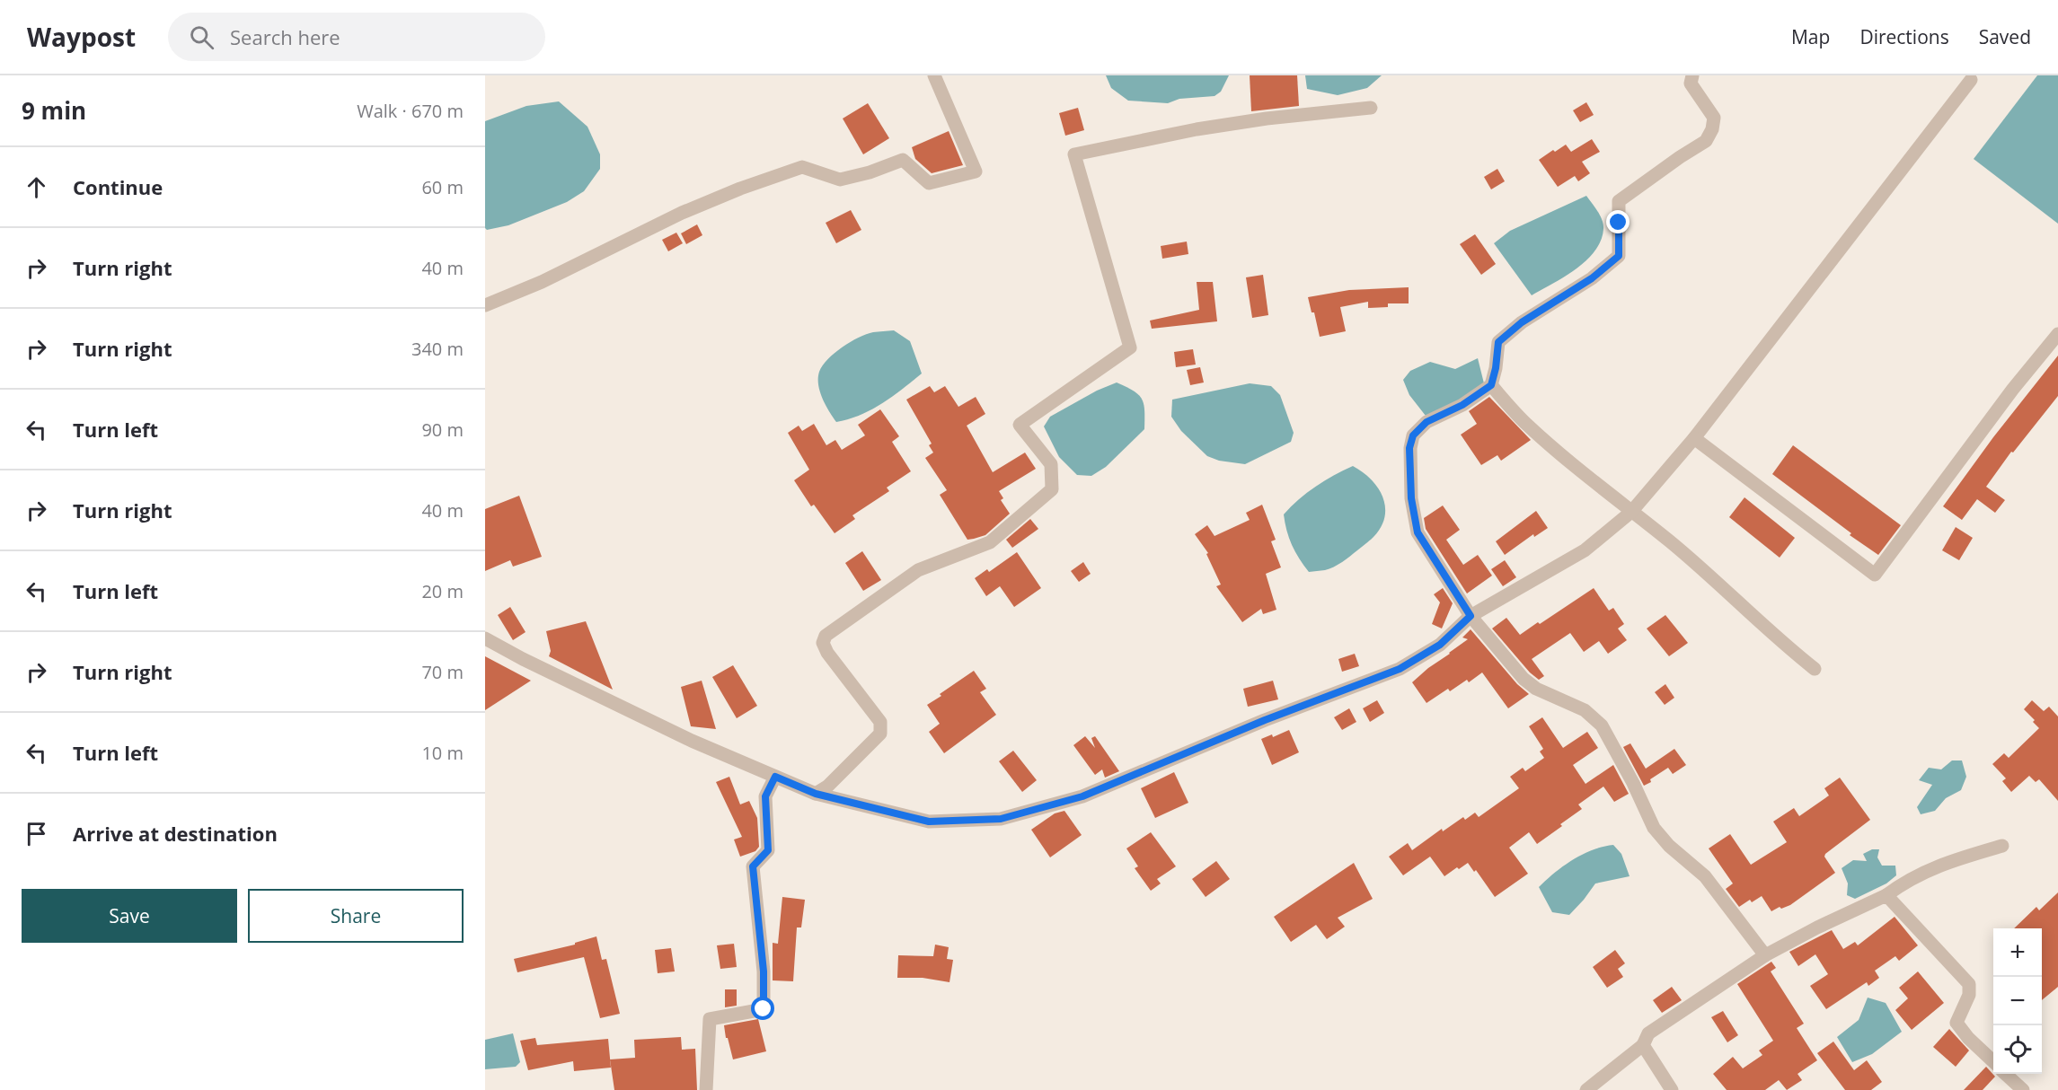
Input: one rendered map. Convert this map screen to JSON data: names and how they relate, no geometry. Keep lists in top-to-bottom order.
{
  "page": {
    "header": "Waypost",
    "search": "Search here",
    "nav": ["Map", "Directions", "Saved"],
    "heading": ["9 min", "Walk · 670 m"],
    "list": [
      ["Continue", "60 m"],
      ["Turn right", "40 m"],
      ["Turn right", "340 m"],
      ["Turn left", "90 m"],
      ["Turn right", "40 m"],
      ["Turn left", "20 m"],
      ["Turn right", "70 m"],
      ["Turn left", "10 m"],
      "Arrive at destination"
    ],
    "buttons": ["Save", "Share"],
    "map_buttons": ["+", "−"]
  }
}
